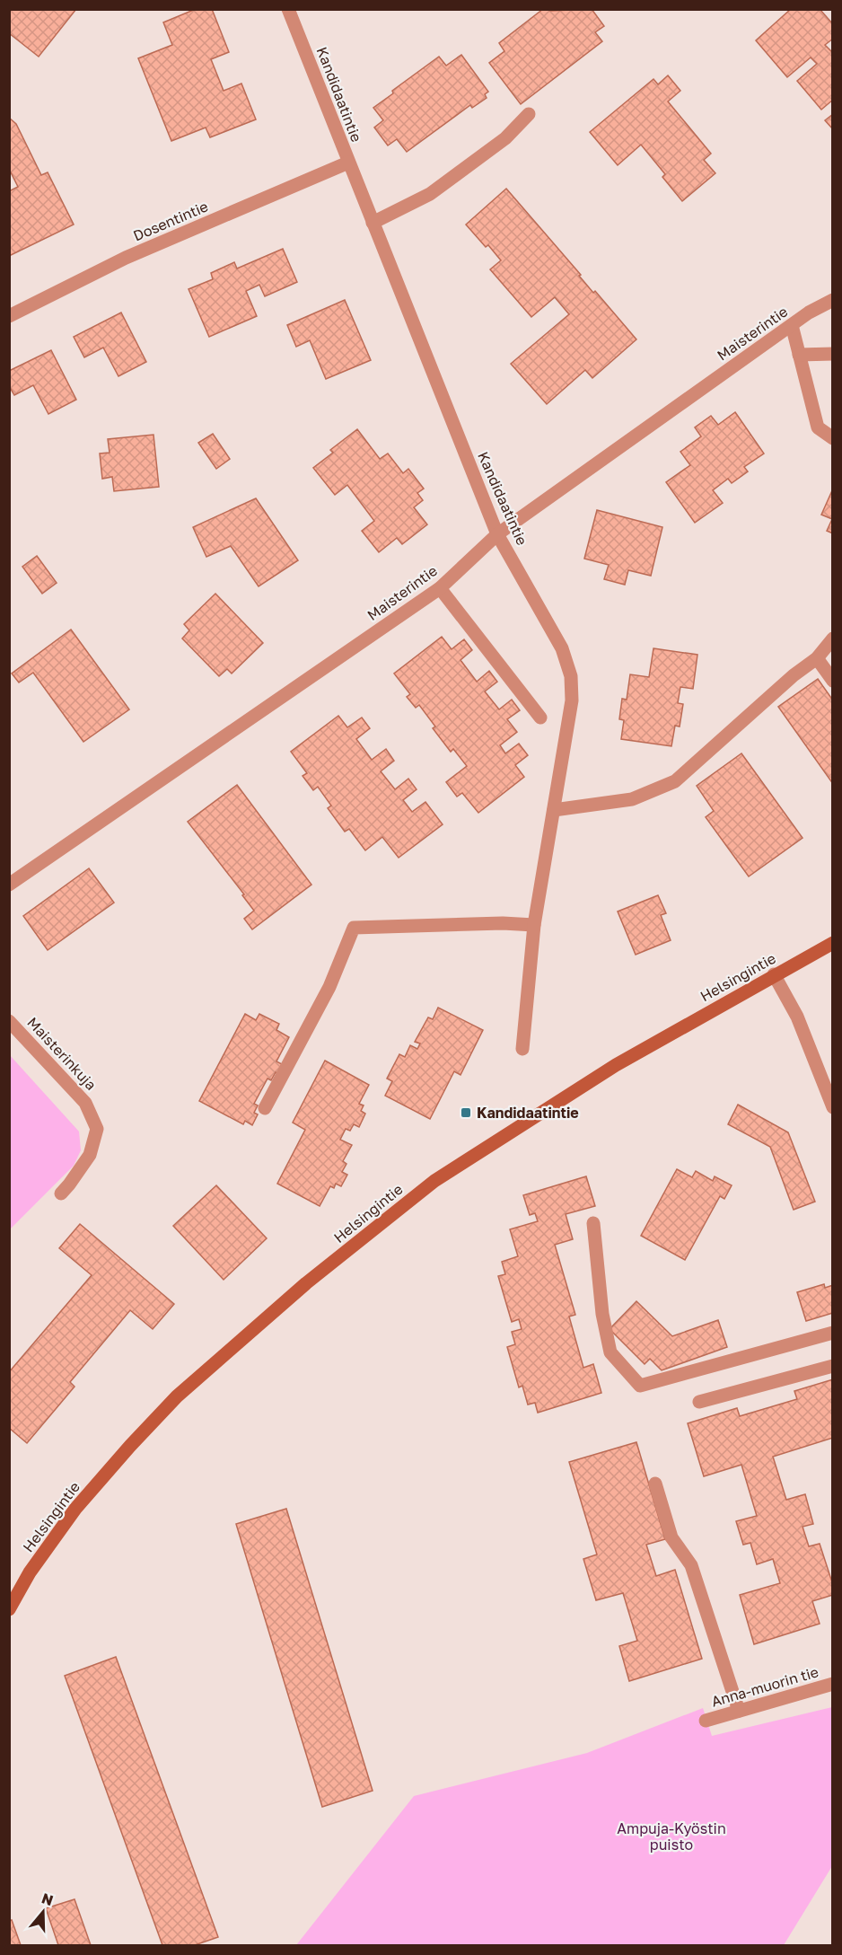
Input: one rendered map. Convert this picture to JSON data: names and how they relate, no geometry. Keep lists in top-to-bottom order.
{
  "streets": {
    "main road": ["Helsingintie"],
    "street": [
      "Kandidaatintie",
      "Dosentintie",
      "Maisterintie",
      "Maisterinkuja",
      "Anna-muorin tie"
    ]
  },
  "crossings": [
    ["Kandidaatintie", "Dosentintie"],
    ["Kandidaatintie", "Maisterintie"]
  ],
  "parks": ["Ampuja-Kyöstin puisto"],
  "places": {
    "transit": ["Kandidaatintie"]
  },
  "north": "top"
}
